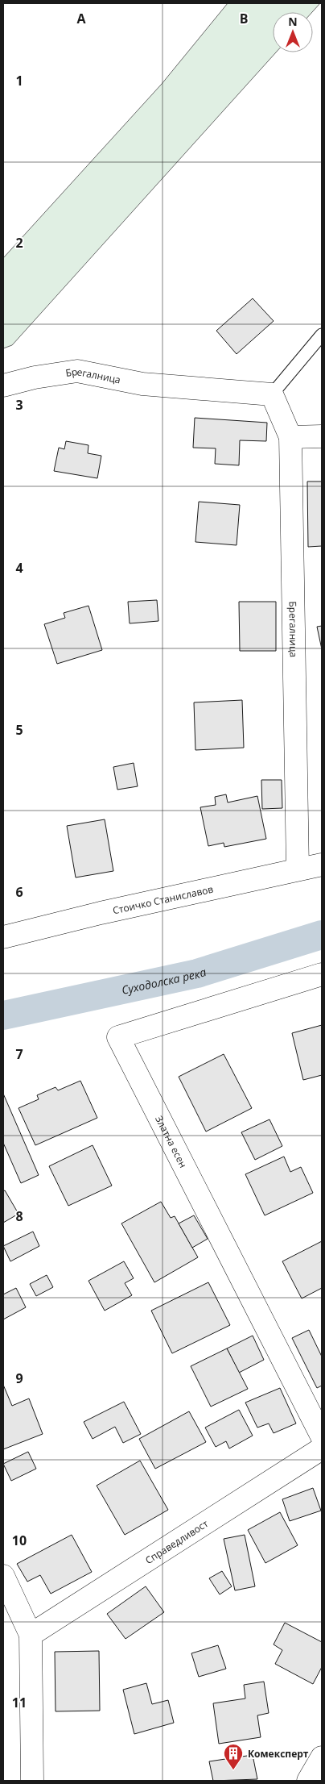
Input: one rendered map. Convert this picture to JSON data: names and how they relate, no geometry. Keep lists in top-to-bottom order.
{
  "streets": {
    "street": [
      "Брегалница",
      "Стоичко Станиславов",
      "Златна есен",
      "Справедливост"
    ]
  },
  "crossings": [
    ["Брегалница", "Стоичко Станиславов"]
  ],
  "water": ["Суходолска река"],
  "places": {
    "building": ["Комексперт"]
  },
  "north": "top",
  "grid": {
    "columns": ["A", "B"],
    "rows": [
      "1",
      "2",
      "3",
      "4",
      "5",
      "6",
      "7",
      "8",
      "9",
      "10",
      "11"
    ]
  }
}
